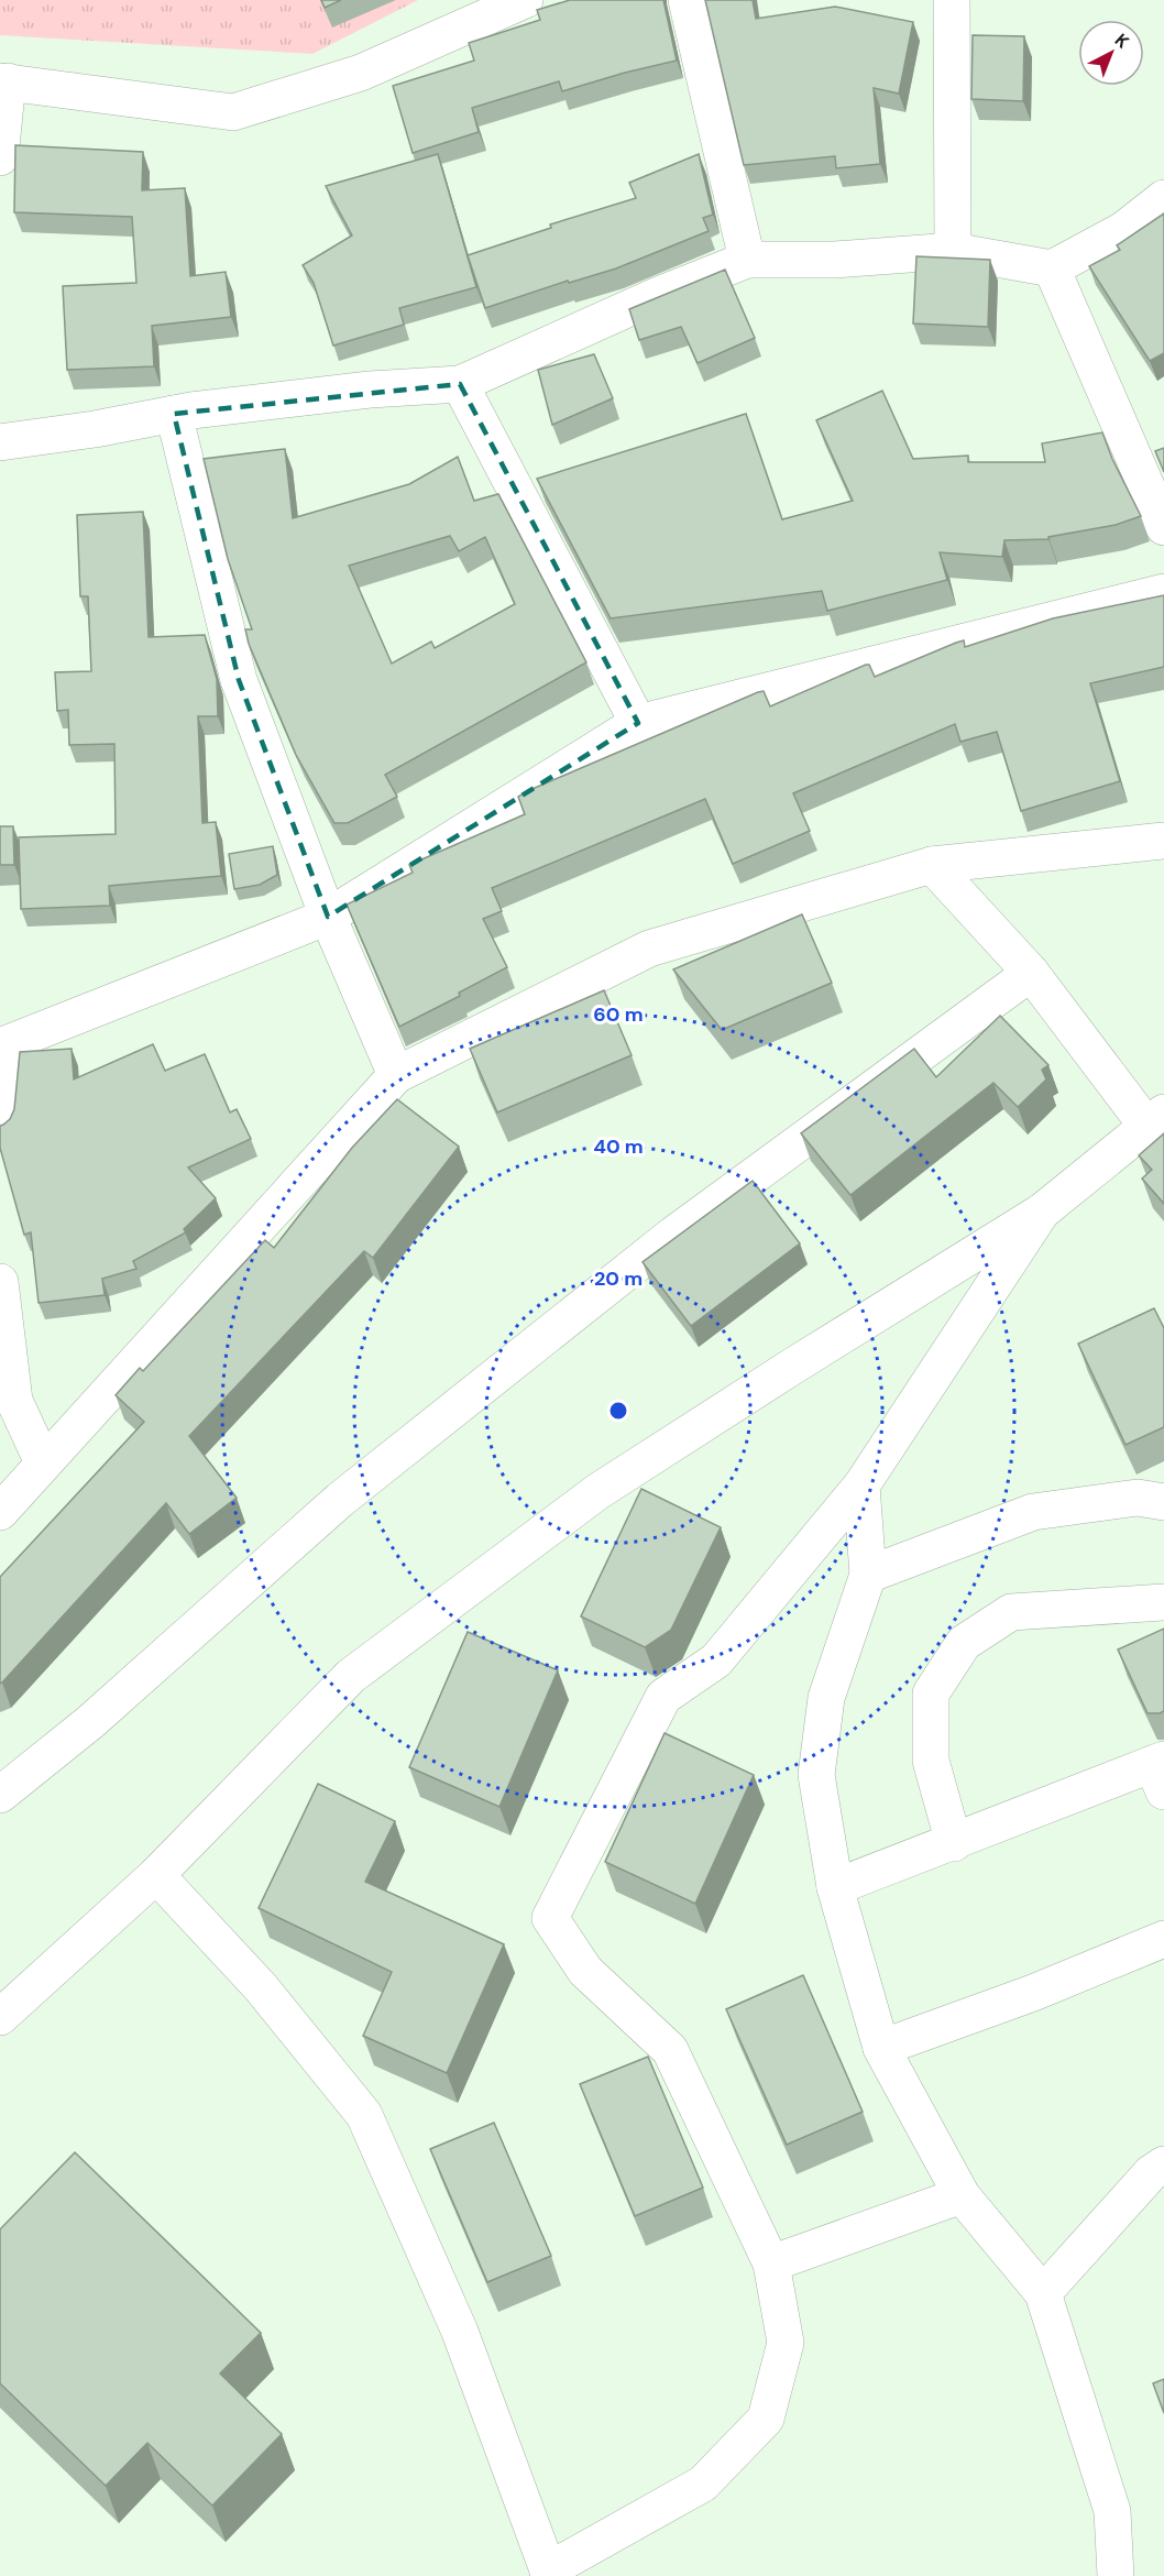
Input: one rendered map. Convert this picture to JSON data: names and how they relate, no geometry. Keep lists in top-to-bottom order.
{
  "north": "top right",
  "rings": ["60 m", "40 m", "20 m"]
}
